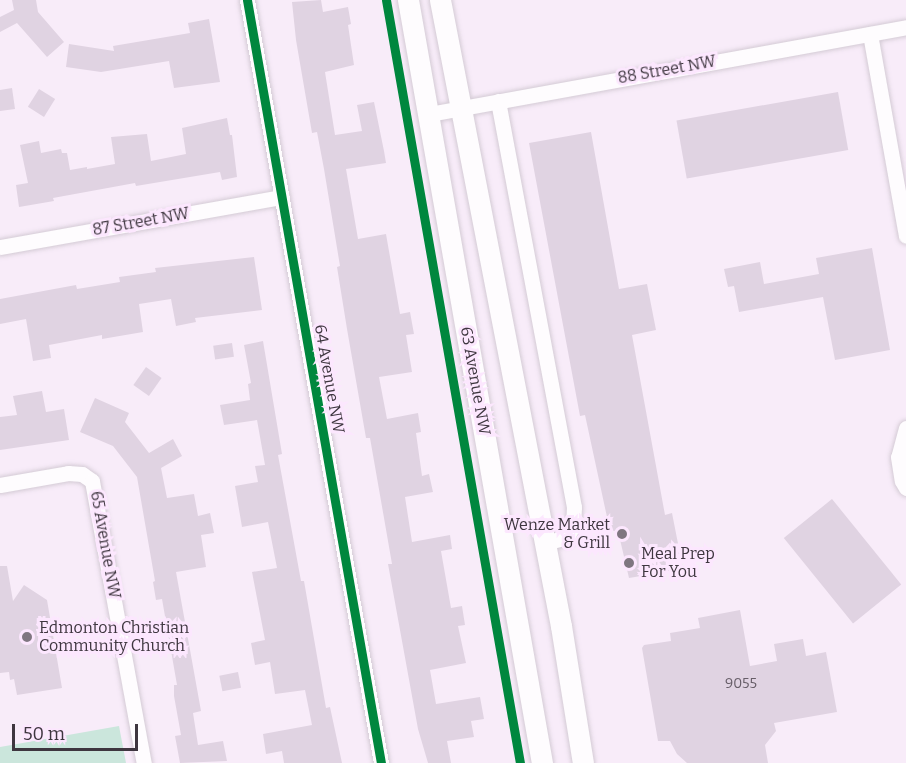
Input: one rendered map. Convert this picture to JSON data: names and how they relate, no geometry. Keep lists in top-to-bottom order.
{
  "streets": {
    "main road": ["63 Avenue NW"],
    "street": [
      "88 Street NW",
      "87 Street NW",
      "64 Avenue NW",
      "65 Avenue NW"
    ]
  },
  "crossings": [
    ["88 Street NW", "63 Avenue NW"],
    ["87 Street NW", "64 Avenue NW"]
  ],
  "places": ["Wenze Market & Grill", "Meal Prep For You", "Edmonton Christian Community Church"],
  "house_numbers": ["9055"],
  "scale_bar": "50 m"
}
